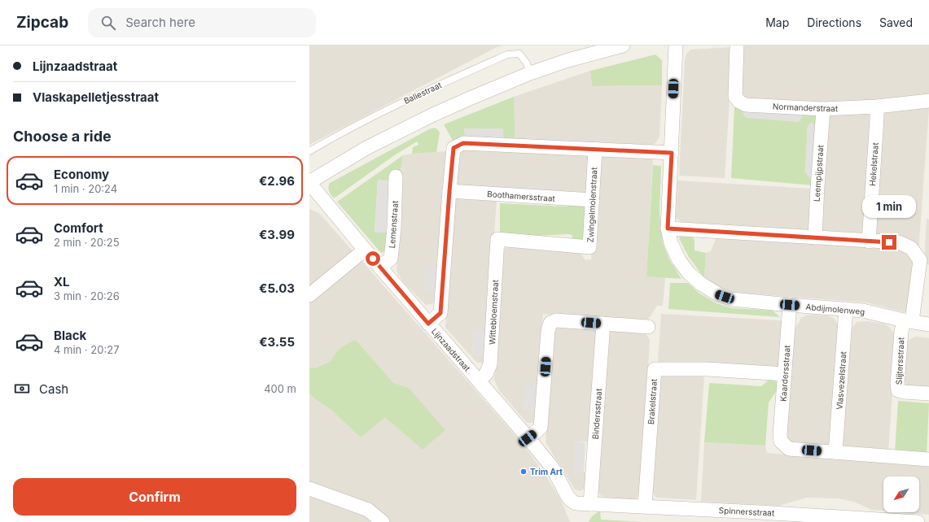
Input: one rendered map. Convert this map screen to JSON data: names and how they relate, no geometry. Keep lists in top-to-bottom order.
{
  "streets": {
    "street": [
      "Normanderstraat",
      "Hekelstraat",
      "Leempijpstraat",
      "Boothamersstraat",
      "Zwingelmolenstraat",
      "Lemenstraat",
      "Abdijmolenweg",
      "Wittebloemstraat",
      "Lijnzaadstraat",
      "Slijtersstraat",
      "Kaardersstraat",
      "Vlasvezelstraat",
      "Brakelstraat",
      "Bindersstraat",
      "Spinnersstraat"
    ],
    "lane": ["Baliestraat"]
  },
  "crossings": [
    ["Normanderstraat", "Hekelstraat"],
    ["Normanderstraat", "Leempijpstraat"],
    ["Boothamersstraat", "Zwingelmolenstraat"],
    ["Zwingelmolenstraat", "Wittebloemstraat"],
    ["Lemenstraat", "Lijnzaadstraat"],
    ["Abdijmolenweg", "Slijtersstraat"],
    ["Abdijmolenweg", "Kaardersstraat"],
    ["Abdijmolenweg", "Vlasvezelstraat"],
    ["Wittebloemstraat", "Lijnzaadstraat"],
    ["Lijnzaadstraat", "Spinnersstraat"],
    ["Kaardersstraat", "Vlasvezelstraat"],
    ["Kaardersstraat", "Brakelstraat"],
    ["Brakelstraat", "Spinnersstraat"],
    ["Bindersstraat", "Spinnersstraat"]
  ],
  "places": ["Trim Art"],
  "north": "bottom left",
  "page": {
    "header": "Zipcab",
    "search": "Search here",
    "nav": ["Map", "Directions", "Saved"],
    "banner": ["Lijnzaadstraat", "Vlaskapelletjesstraat"],
    "heading": "Choose a ride",
    "list": [
      {
        "name": "Economy",
        "note": "1 min · 20:24",
        "value": "€2.96"
      },
      {
        "name": "Comfort",
        "note": "2 min · 20:25",
        "value": "€3.99"
      },
      {
        "name": "XL",
        "note": "3 min · 20:26",
        "value": "€5.03"
      },
      {
        "name": "Black",
        "note": "4 min · 20:27",
        "value": "€3.55"
      }
    ],
    "bubble": "1 min",
    "pay": ["Cash", "400 m"],
    "buttons": "Confirm"
  }
}
